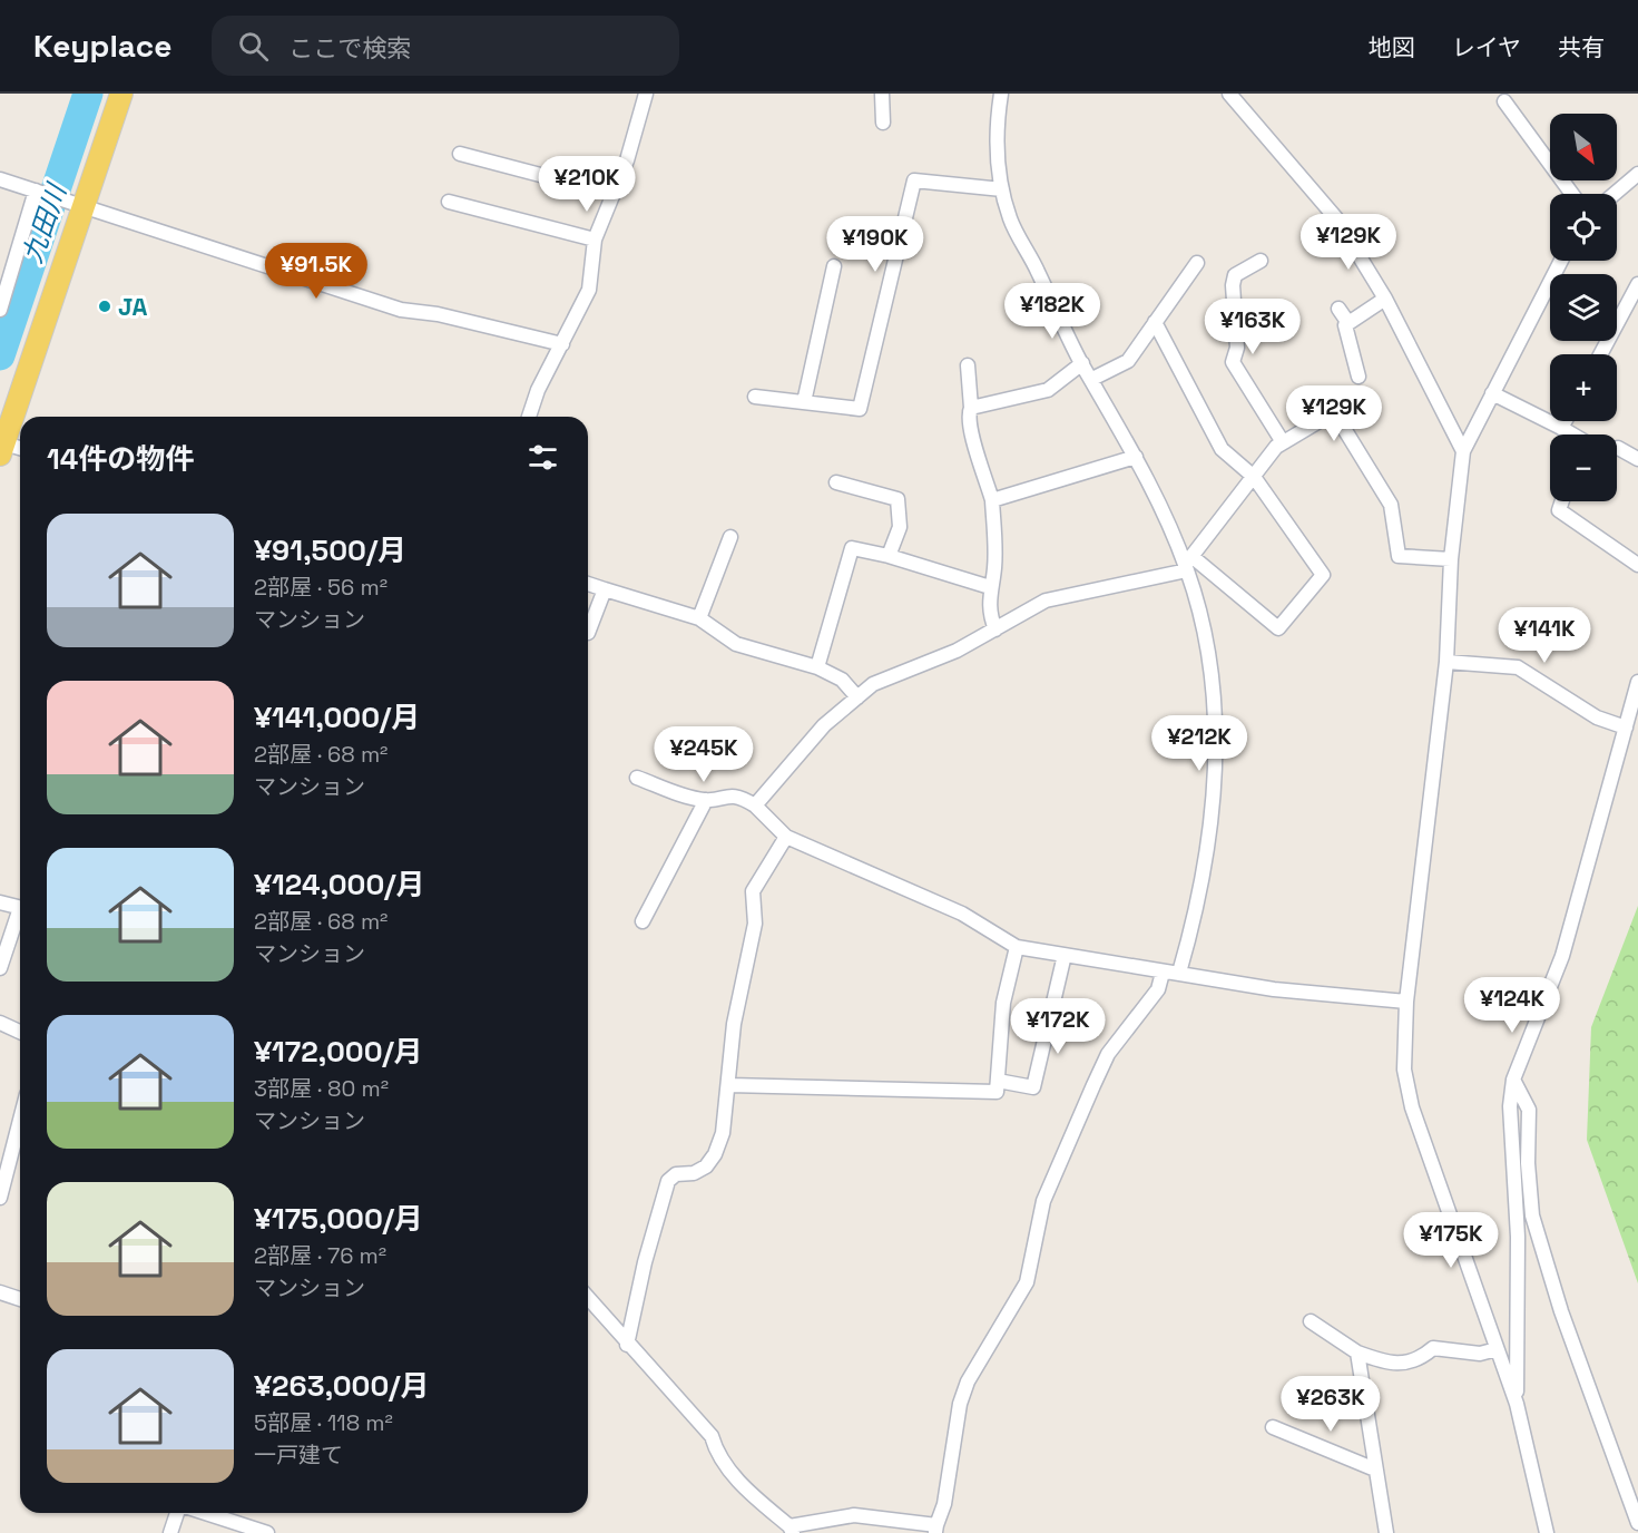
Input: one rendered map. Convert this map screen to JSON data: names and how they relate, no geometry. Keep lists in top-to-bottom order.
{
  "water": ["九田川"],
  "places": ["JA"],
  "north": "bottom right",
  "page": {
    "header": "Keyplace",
    "search": "ここで検索",
    "nav": ["地図", "レイヤ", "共有"],
    "map_buttons": ["+", "−"],
    "price": [
      "¥210K",
      "¥129K",
      "¥190K",
      "¥91.5K",
      "¥182K",
      "¥163K",
      "¥129K",
      "¥141K",
      "¥212K",
      "¥245K",
      "¥124K",
      "¥172K",
      "¥175K",
      "¥263K"
    ],
    "heading": "14件の物件",
    "list": [
      {
        "name": "¥91,500/月",
        "note": "2部屋 · 56 m² · マンション"
      },
      {
        "name": "¥141,000/月",
        "note": "2部屋 · 68 m² · マンション"
      },
      {
        "name": "¥124,000/月",
        "note": "2部屋 · 68 m² · マンション"
      },
      {
        "name": "¥172,000/月",
        "note": "3部屋 · 80 m² · マンション"
      },
      {
        "name": "¥175,000/月",
        "note": "2部屋 · 76 m² · マンション"
      },
      {
        "name": "¥263,000/月",
        "note": "5部屋 · 118 m² · 一戸建て"
      }
    ]
  }
}
